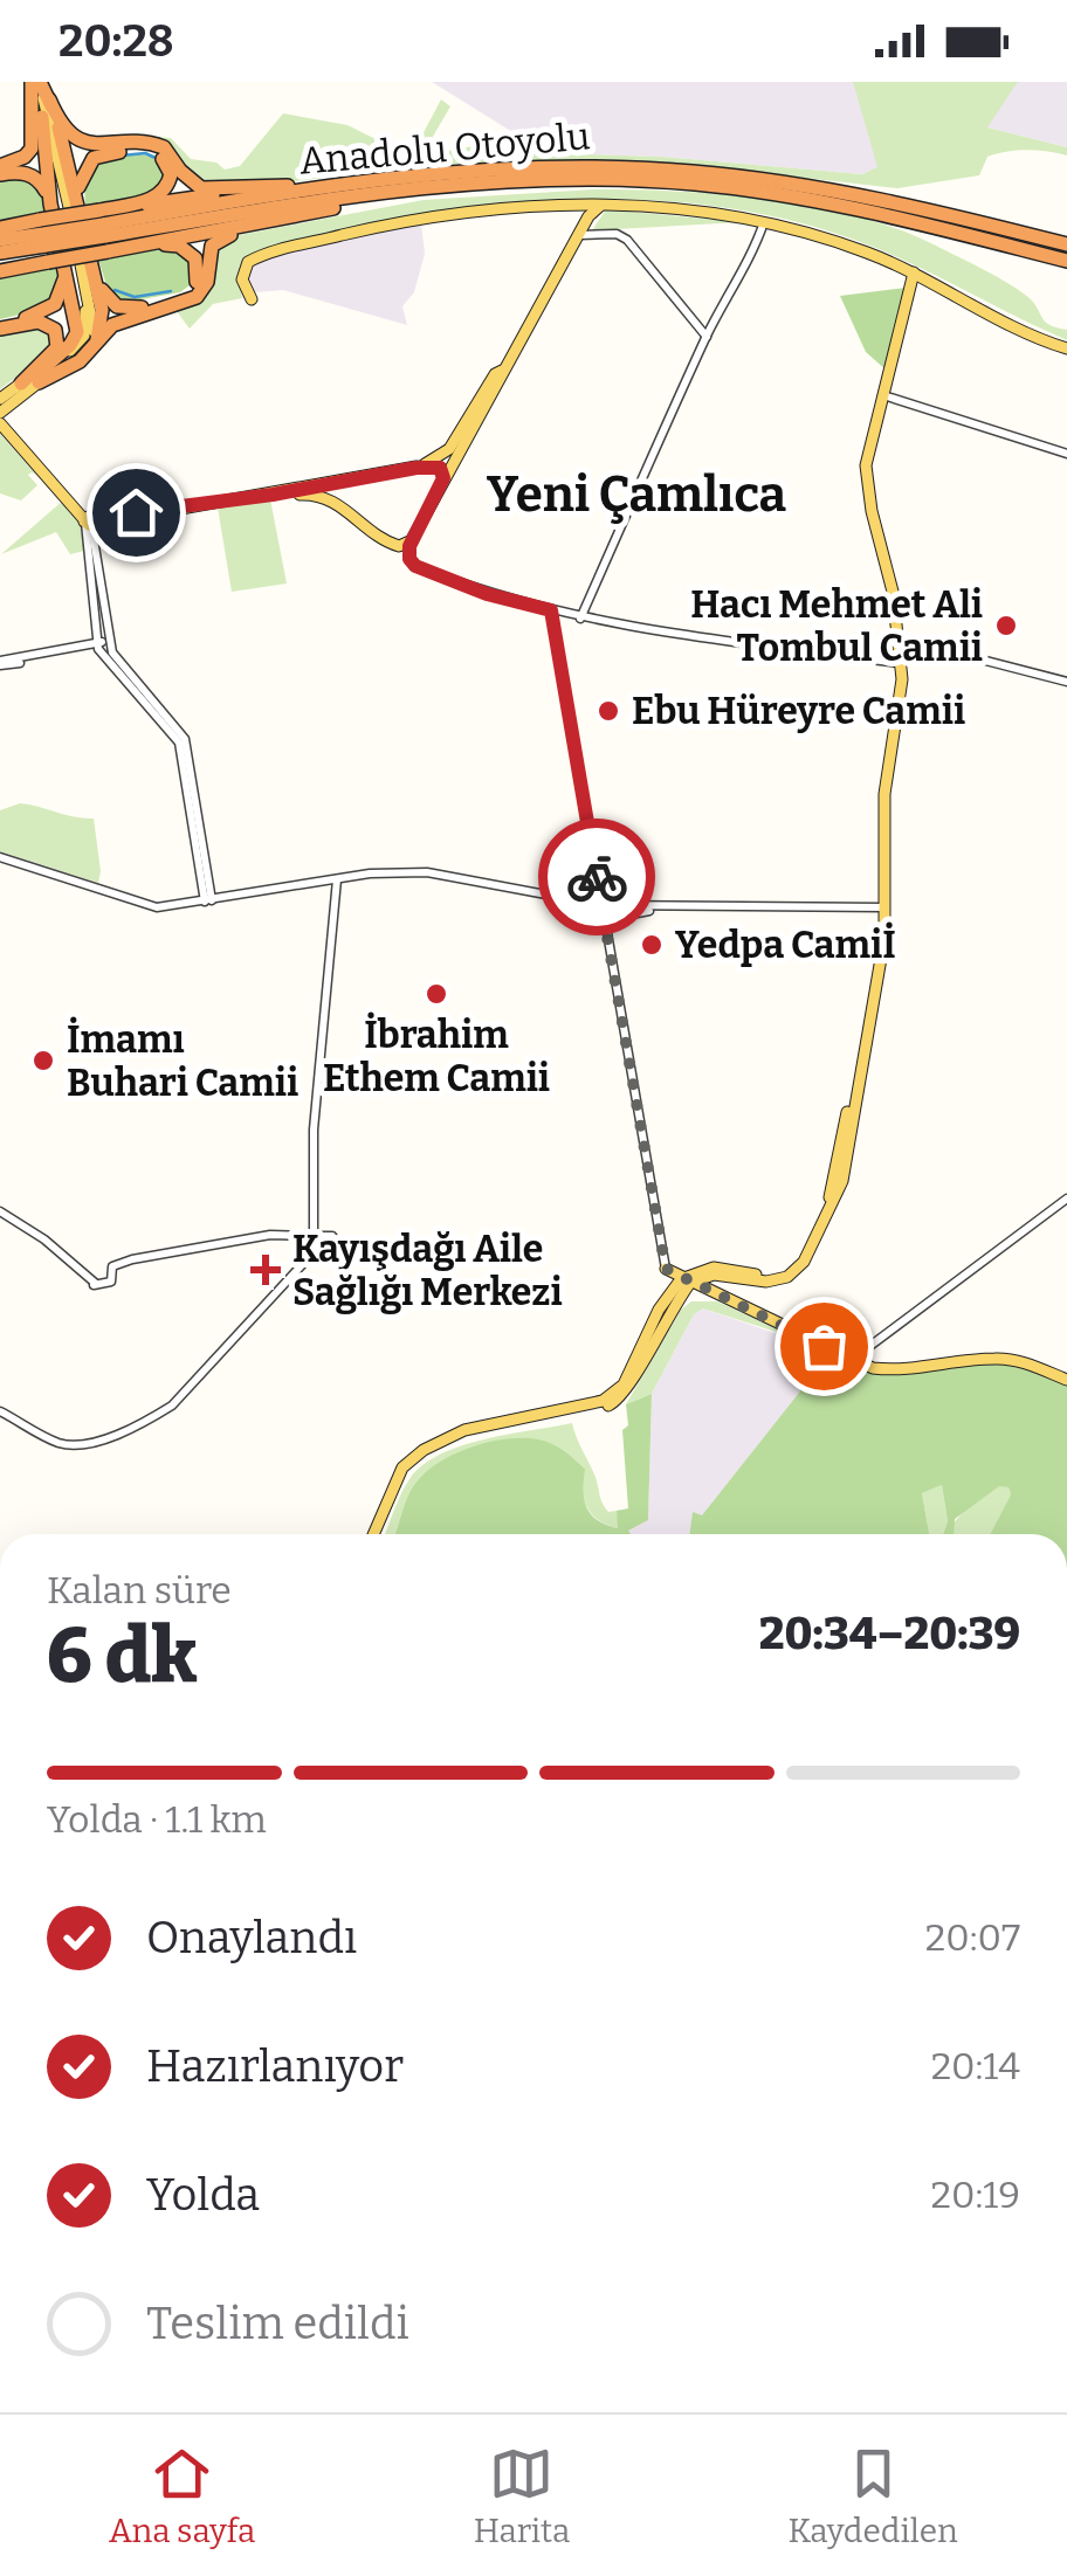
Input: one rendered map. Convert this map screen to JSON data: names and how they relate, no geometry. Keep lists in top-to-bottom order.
{
  "streets": {
    "highway": ["Anadolu Otoyolu"]
  },
  "districts": ["Yeni Çamlıca"],
  "places": {
    "other": [
      "Hacı Mehmet Ali Tombul Camii",
      "Ebu Hüreyre Camii",
      "Yedpa Camiİ",
      "İbrahim Ethem Camii",
      "İmamı Buhari Camii"
    ],
    "health": ["Kayışdağı Aile Sağlığı Merkezi"]
  },
  "page": {
    "status": "20:28",
    "heading": ["6 dk", "Kalan süre", "20:34–20:39"],
    "bar": "Yolda · 1.1 km",
    "list": [
      ["Onaylandı", "20:07"],
      ["Hazırlanıyor", "20:14"],
      ["Yolda", "20:19"],
      "Teslim edildi"
    ],
    "tabs": ["Ana sayfa", "Harita", "Kaydedilen"]
  }
}
